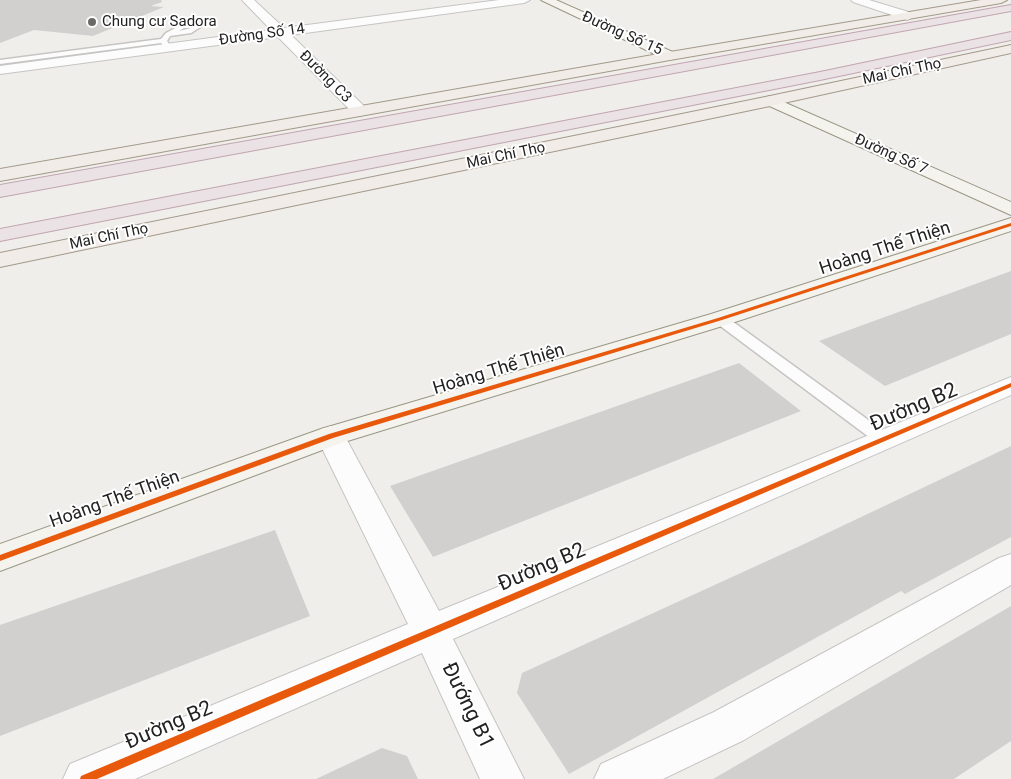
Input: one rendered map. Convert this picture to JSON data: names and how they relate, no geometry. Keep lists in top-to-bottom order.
{
  "streets": {
    "highway": ["Mai Chí Thọ"],
    "street": [
      "Đường Số 15",
      "Đường Số 14",
      "Đường C3",
      "Đường Số 7",
      "Hoàng Thế Thiện",
      "Đường B2",
      "Đướng B1"
    ]
  },
  "crossings": [
    ["Đường Số 14", "Đường C3"],
    ["Mai Chí Thọ", "Đường Số 7"],
    ["Hoàng Thế Thiện", "Đướng B1"],
    ["Đường B2", "Đướng B1"]
  ],
  "places": ["Chung cư Sadora"]
}
